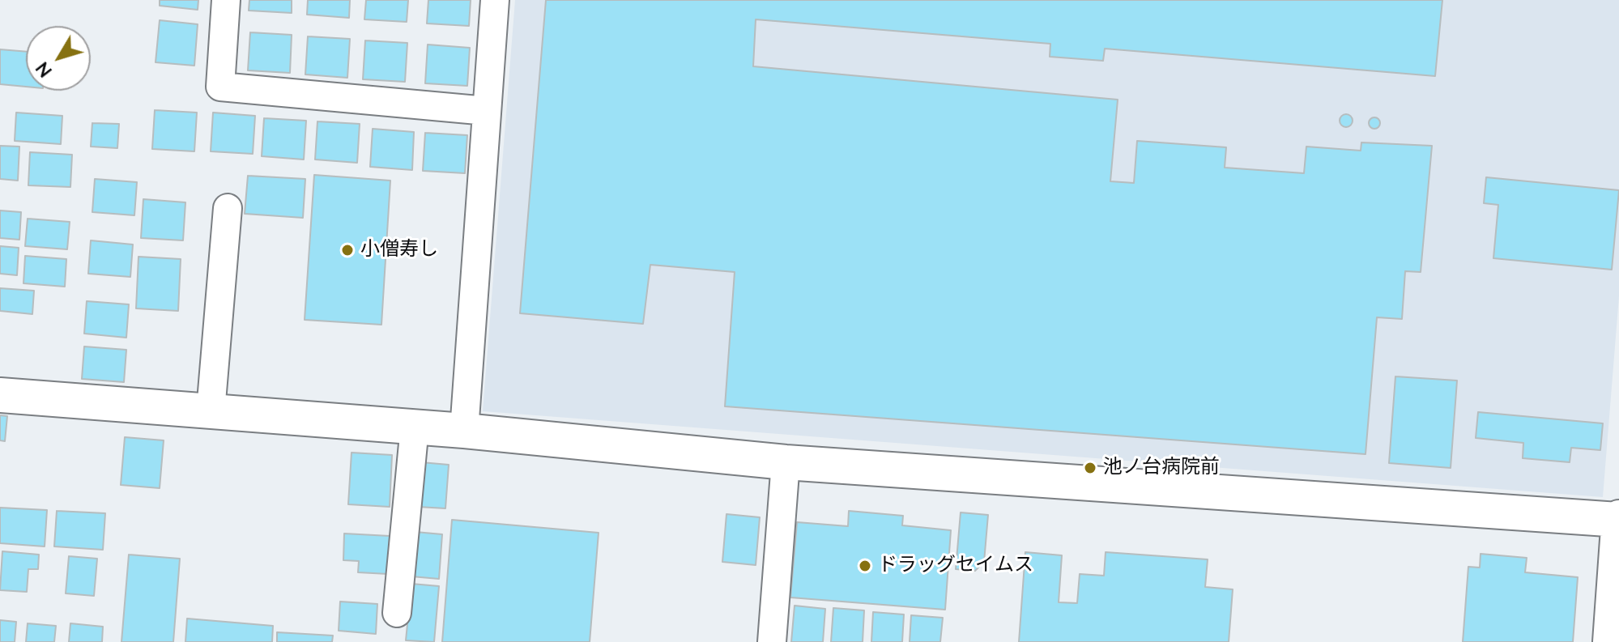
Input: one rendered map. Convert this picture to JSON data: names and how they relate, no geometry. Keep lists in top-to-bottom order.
{
  "places": ["小僧寿し", "池ノ台病院前", "ドラッグセイムス"],
  "north": "bottom left"
}
